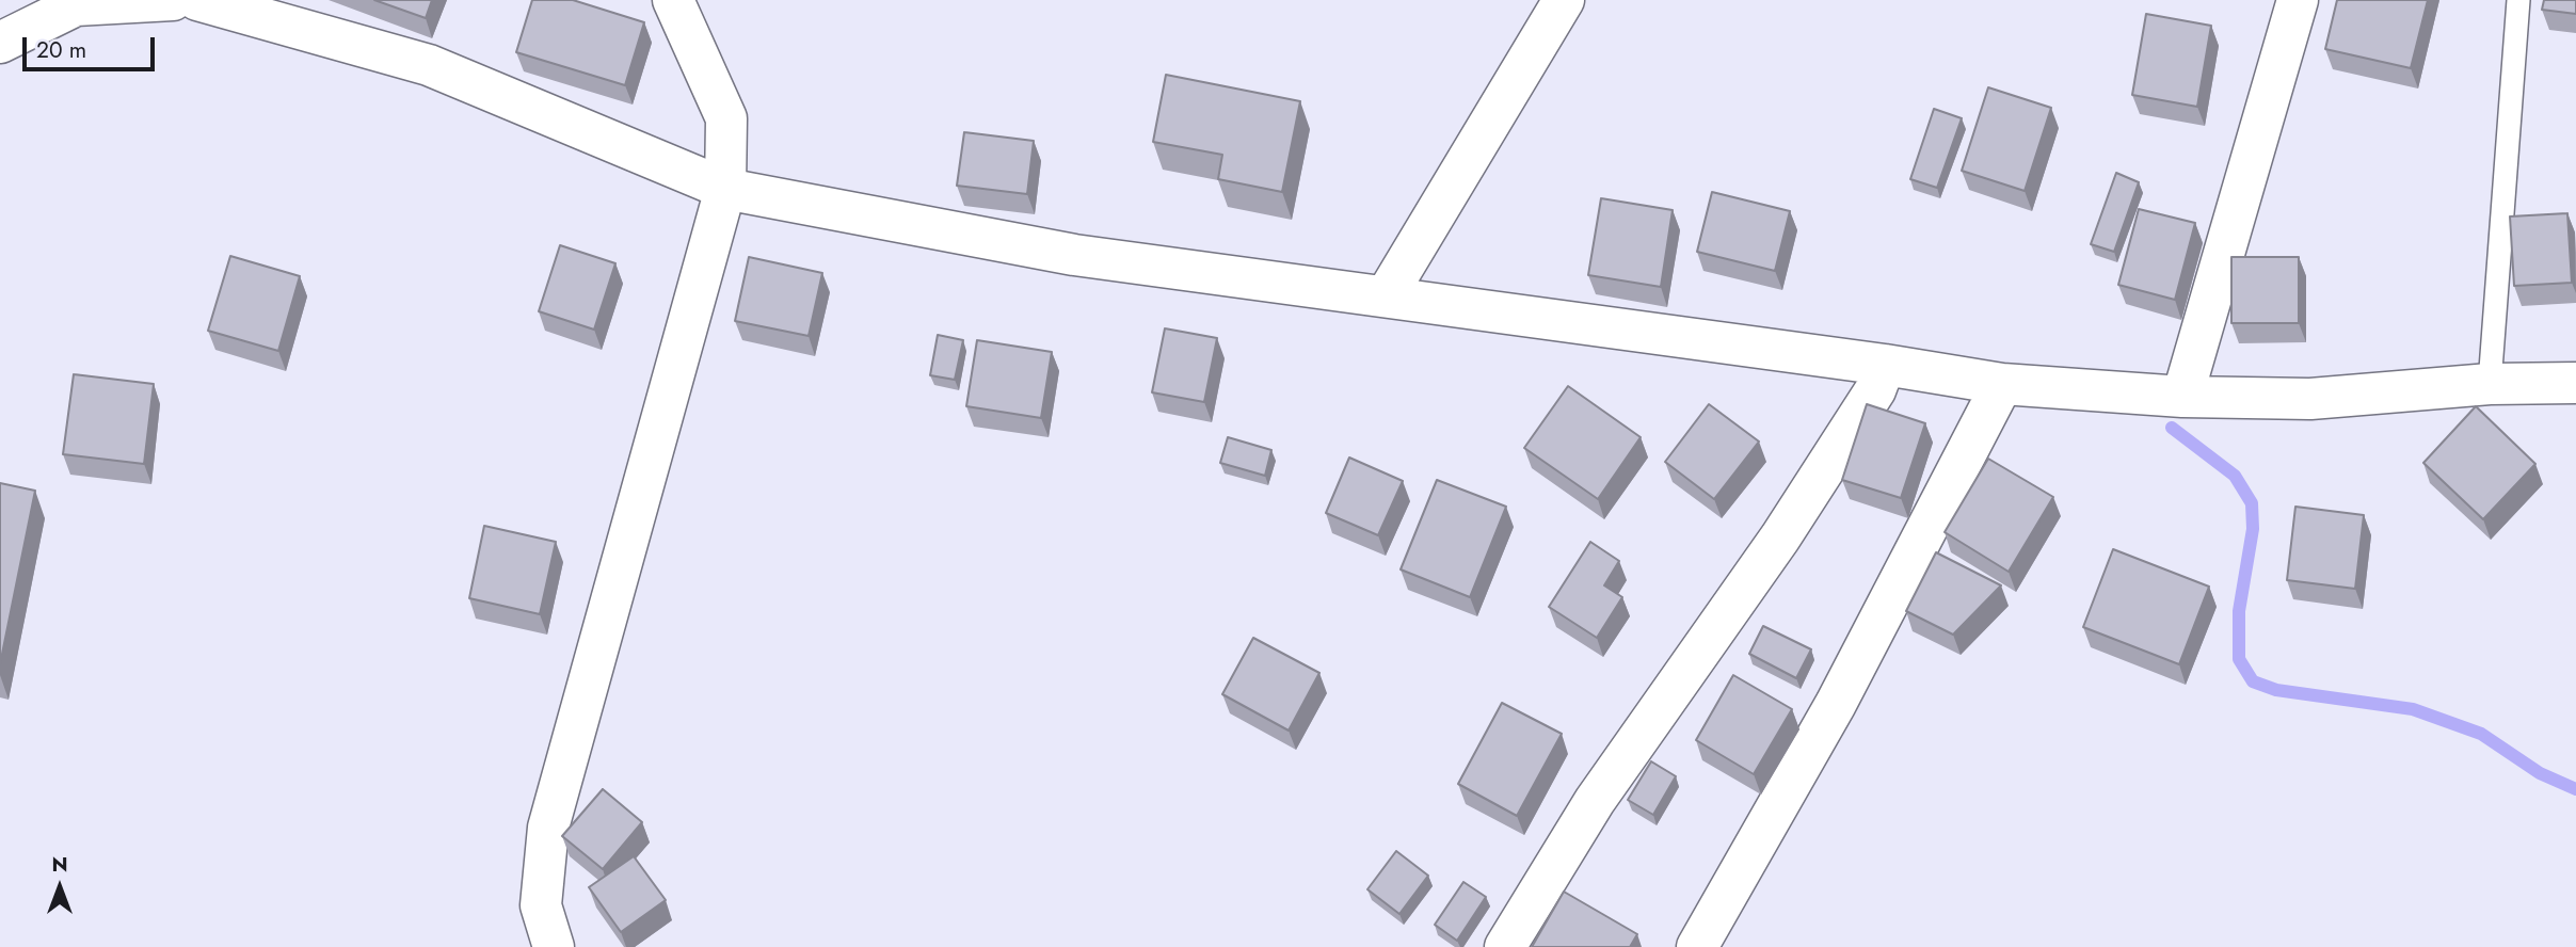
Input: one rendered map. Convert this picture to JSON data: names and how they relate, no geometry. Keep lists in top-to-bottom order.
{
  "scale_bar": "20 m",
  "north": "top"
}
